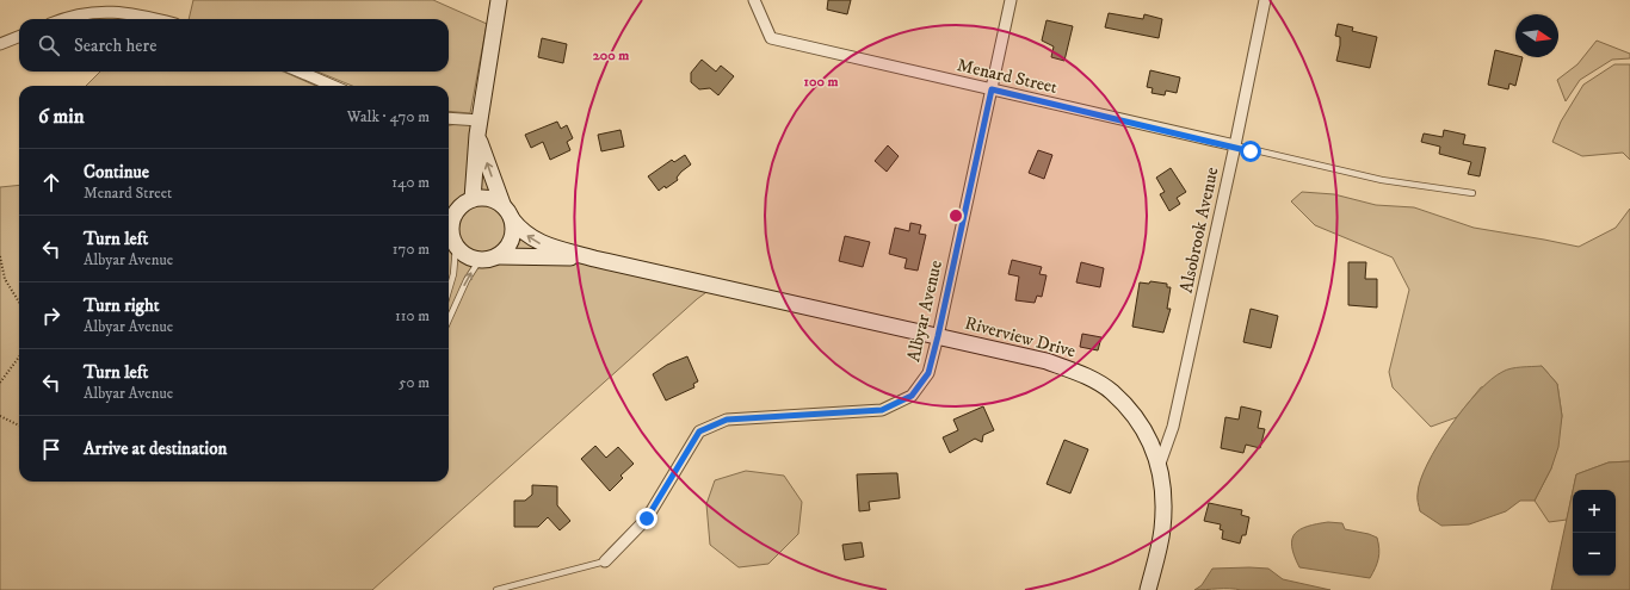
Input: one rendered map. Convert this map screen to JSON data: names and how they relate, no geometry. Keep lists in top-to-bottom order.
{
  "streets": {
    "street": [
      "Menard Street",
      "Alsobrook Avenue",
      "Albyar Avenue",
      "Riverview Drive"
    ]
  },
  "crossings": [
    ["Menard Street", "Alsobrook Avenue"],
    ["Menard Street", "Albyar Avenue"],
    ["Alsobrook Avenue", "Riverview Drive"],
    ["Albyar Avenue", "Riverview Drive"]
  ],
  "north": "right",
  "page": {
    "search": "Search here",
    "heading": ["6 min", "Walk · 470 m"],
    "list": [
      ["Continue", "Menard Street", "140 m"],
      ["Turn left", "Albyar Avenue", "170 m"],
      ["Turn right", "Albyar Avenue", "110 m"],
      ["Turn left", "Albyar Avenue", "50 m"],
      "Arrive at destination"
    ],
    "map_buttons": ["+", "−"]
  },
  "rings": ["200 m", "100 m"]
}
